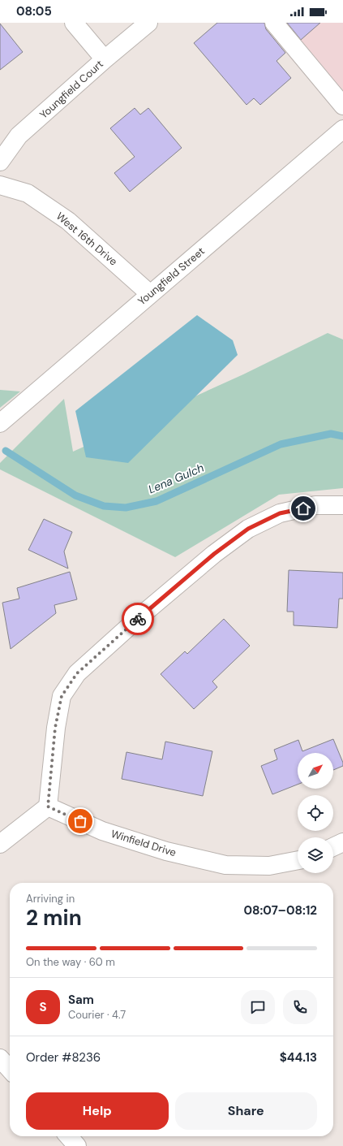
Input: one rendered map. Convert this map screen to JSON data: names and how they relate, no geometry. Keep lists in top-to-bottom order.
{
  "streets": {
    "street": [
      "Youngfield Court",
      "West 16th Drive",
      "Youngfield Street",
      "Winfield Drive"
    ]
  },
  "crossings": [
    ["West 16th Drive", "Youngfield Street"]
  ],
  "water": ["Lena Gulch"],
  "north": "top right",
  "page": {
    "status": "08:05",
    "heading": ["2 min", "Arriving in", "08:07–08:12"],
    "panel": [
      "Sam",
      "Courier · 4.7",
      "Order #8236",
      "$44.13"
    ],
    "bar": "On the way · 60 m",
    "round": "S",
    "buttons": ["Help", "Share"]
  }
}
